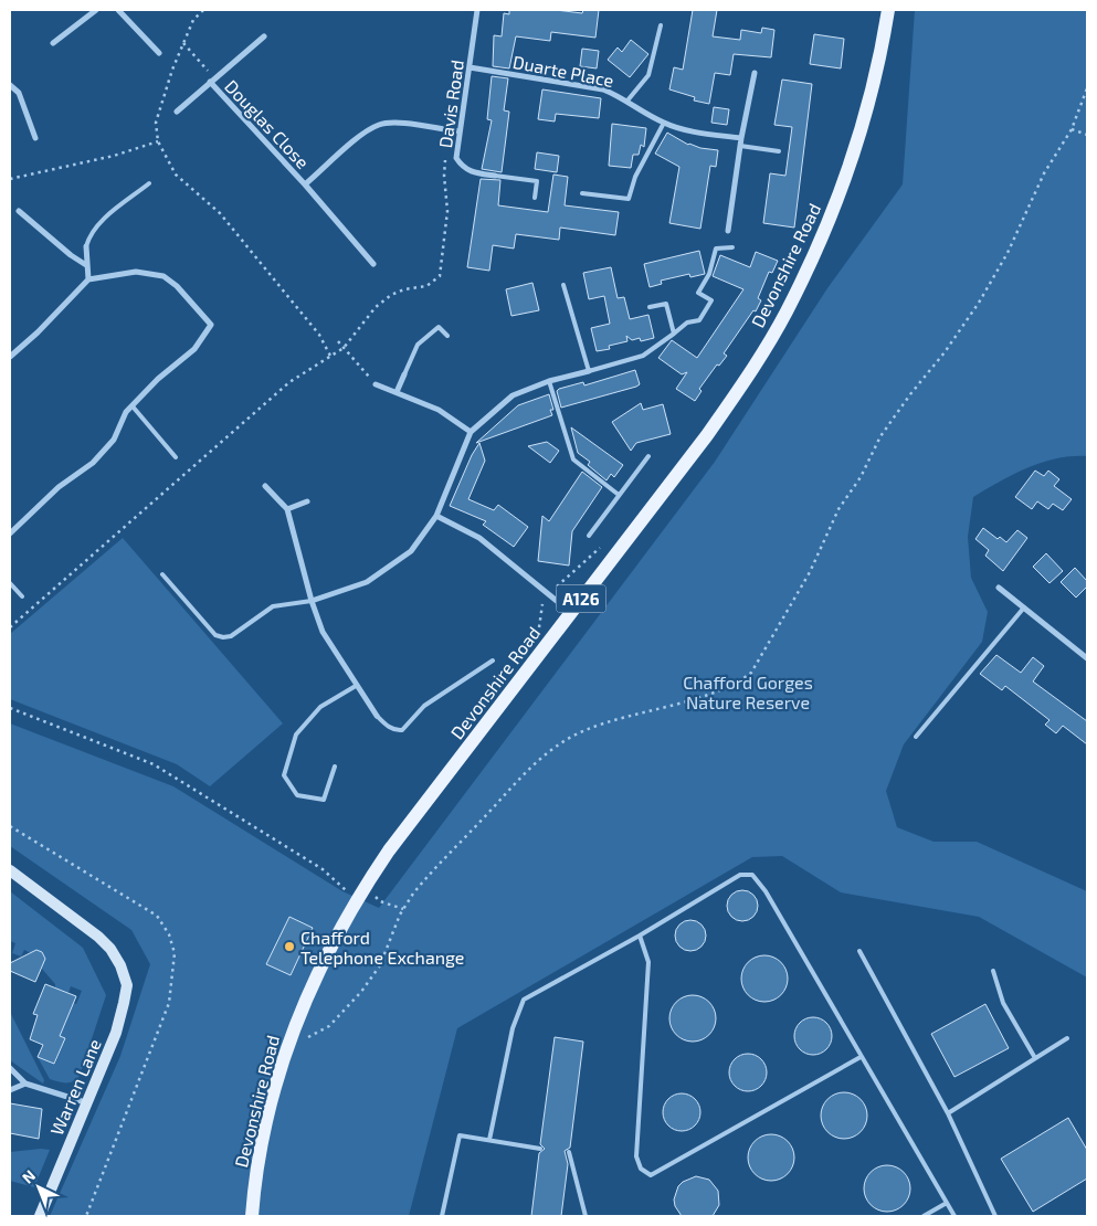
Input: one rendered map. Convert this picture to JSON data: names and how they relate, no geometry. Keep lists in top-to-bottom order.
{
  "streets": {
    "main road": ["Devonshire Road", "A126"],
    "street": [
      "Duarte Place",
      "Davis Road",
      "Douglas Close",
      "Warren Lane"
    ]
  },
  "crossings": [
    ["Duarte Place", "Davis Road"],
    ["Davis Road", "Douglas Close"]
  ],
  "parks": ["Chafford Gorges Nature Reserve"],
  "places": ["Chafford Telephone Exchange"],
  "north": "top left"
}
